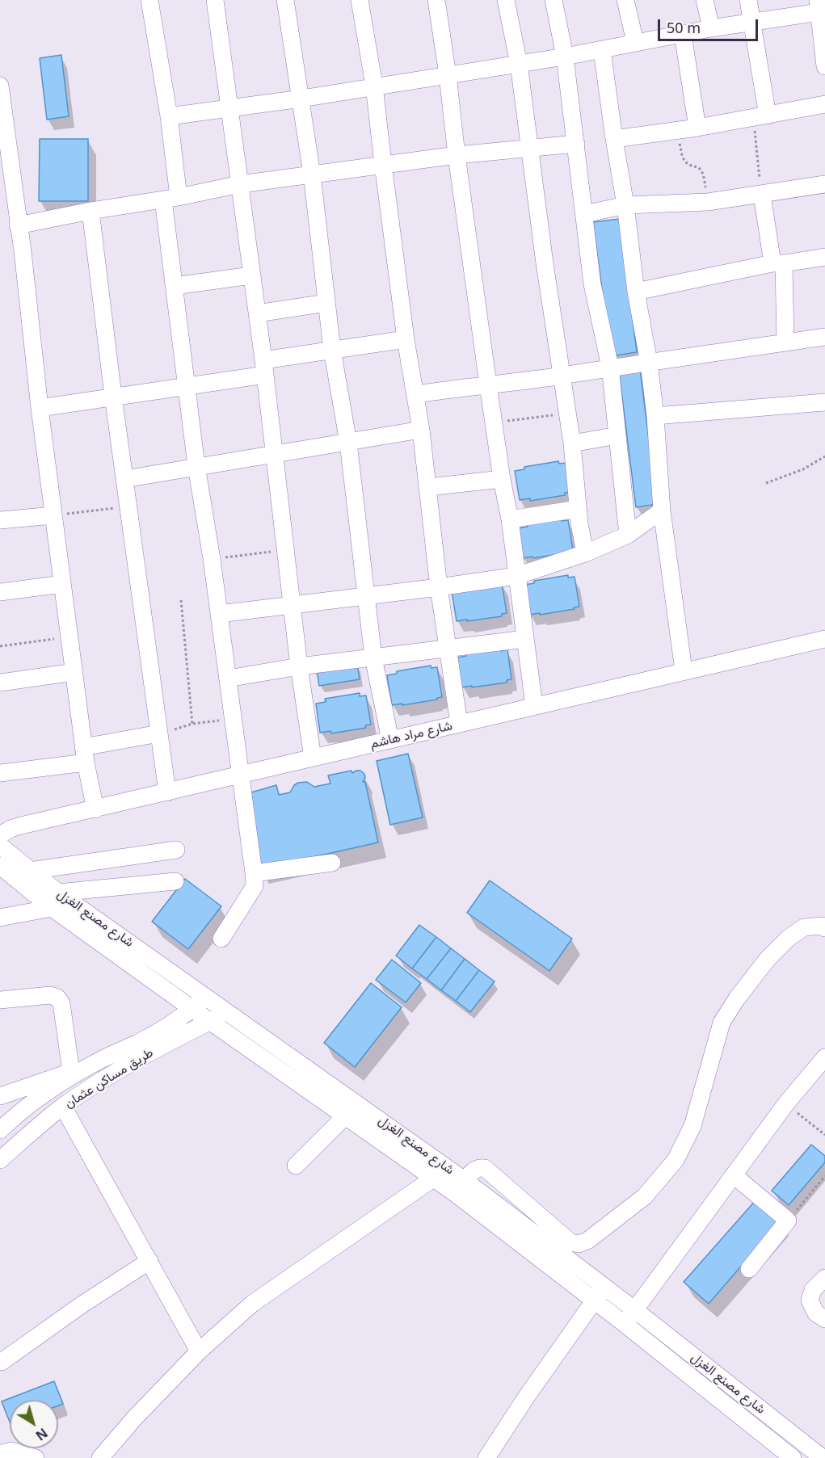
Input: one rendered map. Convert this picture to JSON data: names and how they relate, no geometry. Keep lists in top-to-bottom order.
{
  "streets": {
    "street": ["شارع مراد هاشم", "شارع مصنع الغزل", "طريق مساكن عثمان"]
  },
  "crossings": [
    ["شارع مصنع الغزل", "طريق مساكن عثمان"]
  ],
  "scale_bar": "50 m",
  "north": "bottom right"
}
